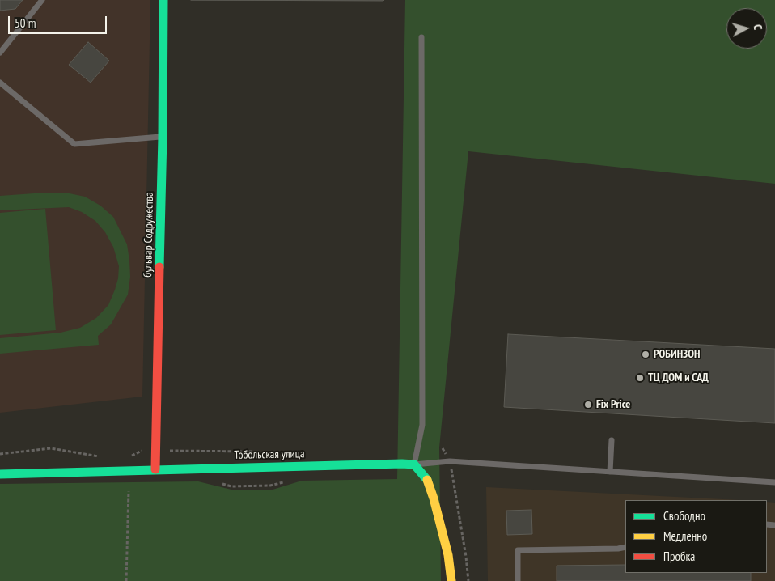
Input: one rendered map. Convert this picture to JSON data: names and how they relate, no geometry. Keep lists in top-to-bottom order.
{
  "streets": {
    "street": ["бульвар Содружества", "Тобольская улица"]
  },
  "crossings": [
    ["бульвар Содружества", "Тобольская улица"]
  ],
  "places": ["РОБИНЗОН", "ТЦ ДОМ и САД", "Fix Price"],
  "legend": ["Свободно", "Медленно", "Пробка"],
  "scale_bar": "50 m",
  "north": "right"
}
